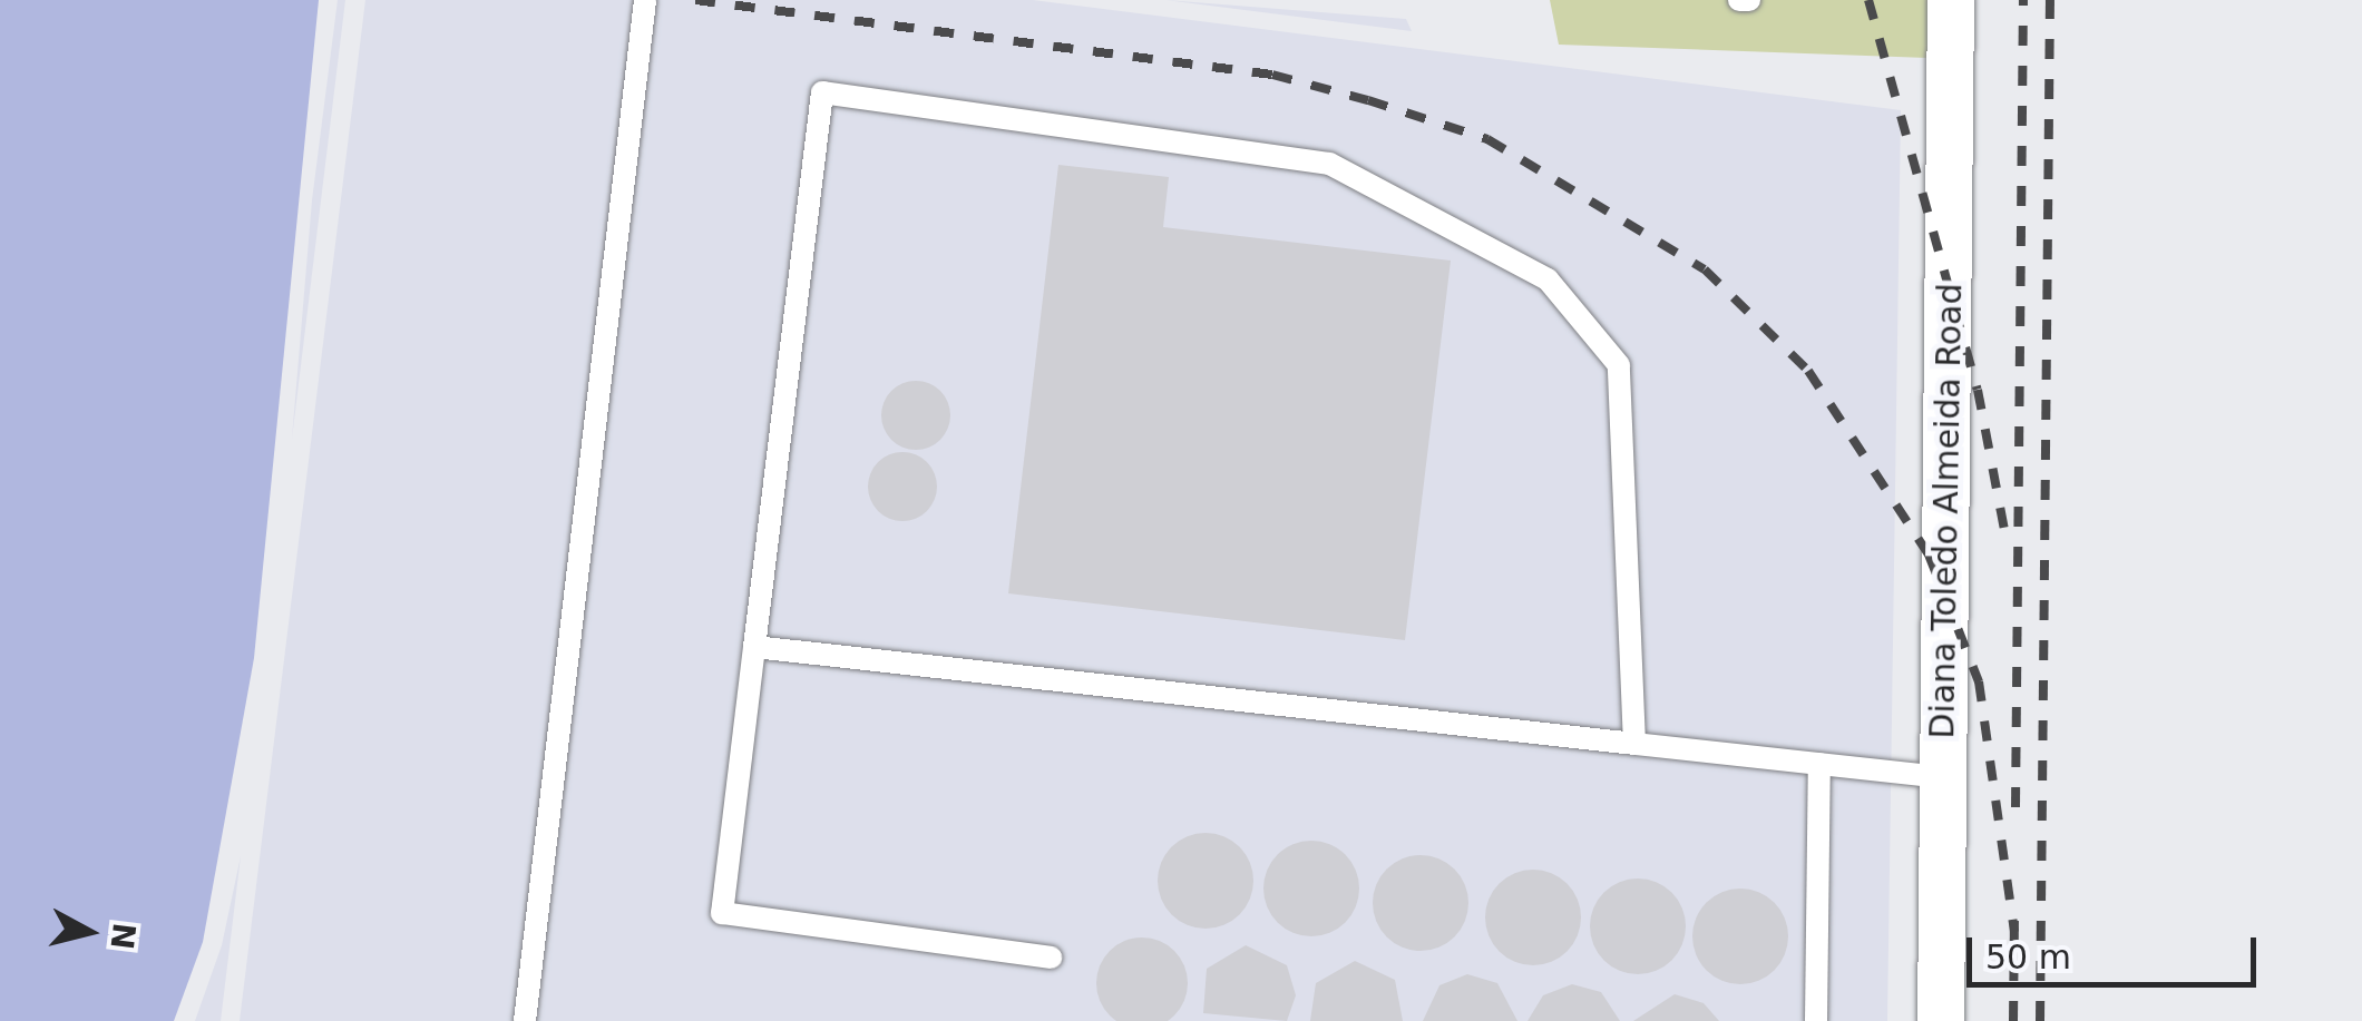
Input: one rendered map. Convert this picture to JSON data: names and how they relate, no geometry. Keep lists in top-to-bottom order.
{
  "streets": {
    "street": ["Diana Toledo Almeida Road"]
  },
  "scale_bar": "50 m",
  "north": "right"
}
